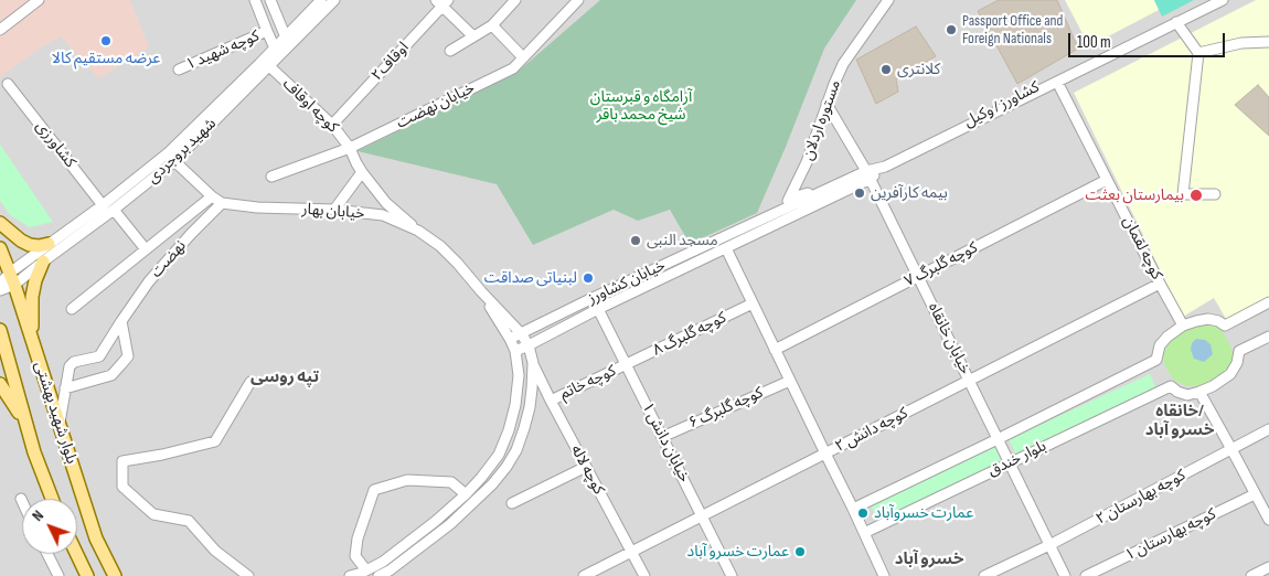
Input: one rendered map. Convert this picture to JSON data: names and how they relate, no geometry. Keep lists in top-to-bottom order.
{
  "streets": {
    "main road": ["بلوار شهید بهشتی"],
    "street": [
      "کوچه شهید ۱",
      "اوقاف۲",
      "کشاورز / وکیل",
      "کوچه اوقاف",
      "خیابان نهضت",
      "مستوره اردلان",
      "کشاورزی",
      "شهید بروجردی",
      "خیابان بهار",
      "کوچه لقمان",
      "نهضت",
      "کوچه گلبرگ ۷",
      "خیابان کشاورز",
      "کوچه گلبرگ ۸",
      "خیابان خانقاه",
      "کوچه خاتم",
      "کوچه گلبرگ ۶",
      "کوچه دانش ۲",
      "خیابان دانش ۱",
      "بلوار خندق",
      "کوچه لاله",
      "کوچه بهارستان ۲",
      "کوچه بهارستان ۱"
    ]
  },
  "crossings": [
    ["اوقاف۲", "کوچه اوقاف"],
    ["کشاورز / وکیل", "مستوره اردلان"],
    ["کشاورز / وکیل", "خیابان کشاورز"],
    ["کشاورز / وکیل", "خیابان خانقاه"],
    ["کوچه اوقاف", "خیابان نهضت"],
    ["کوچه اوقاف", "شهید بروجردی"],
    ["کوچه اوقاف", "خیابان بهار"],
    ["مستوره اردلان", "خیابان کشاورز"],
    ["مستوره اردلان", "خیابان خانقاه"],
    ["کشاورزی", "شهید بروجردی"],
    ["شهید بروجردی", "خیابان بهار"],
    ["شهید بروجردی", "نهضت"],
    ["شهید بروجردی", "بلوار شهید بهشتی"],
    ["خیابان بهار", "نهضت"],
    ["خیابان بهار", "خیابان کشاورز"],
    ["کوچه لقمان", "کوچه گلبرگ ۷"],
    ["کوچه لقمان", "خیابان کشاورز"],
    ["کوچه لقمان", "کوچه دانش ۲"],
    ["کوچه لقمان", "بلوار خندق"],
    ["کوچه گلبرگ ۷", "خیابان خانقاه"],
    ["خیابان کشاورز", "خیابان خانقاه"],
    ["خیابان کشاورز", "خیابان دانش ۱"],
    ["کوچه گلبرگ ۸", "کوچه خاتم"],
    ["کوچه گلبرگ ۸", "خیابان دانش ۱"],
    ["خیابان خانقاه", "کوچه دانش ۲"],
    ["خیابان خانقاه", "بلوار خندق"],
    ["خیابان خانقاه", "کوچه بهارستان ۲"],
    ["کوچه خاتم", "خیابان دانش ۱"],
    ["کوچه خاتم", "کوچه لاله"],
    ["کوچه گلبرگ ۶", "خیابان دانش ۱"],
    ["کوچه دانش ۲", "خیابان دانش ۱"],
    ["کوچه دانش ۲", "کوچه لاله"]
  ],
  "districts": ["تپه روسی", "خانقاه/ خسرو آباد", "خسرو آباد"],
  "parks": ["آرامگاه و قبرستان شیخ محمد باقر"],
  "places": [
    "Passport Office and Foreign Nationals",
    "عرضه مستقیم کالا",
    "کلانتری",
    "بیمه کارآفرین",
    "بیمارستان بعثت",
    "مسجد النبی",
    "لبنیاتی ‌صداقت",
    "عمارت خسروآباد",
    "عمارت خسرو آباد"
  ],
  "scale_bar": "100 m",
  "north": "top left"
}
